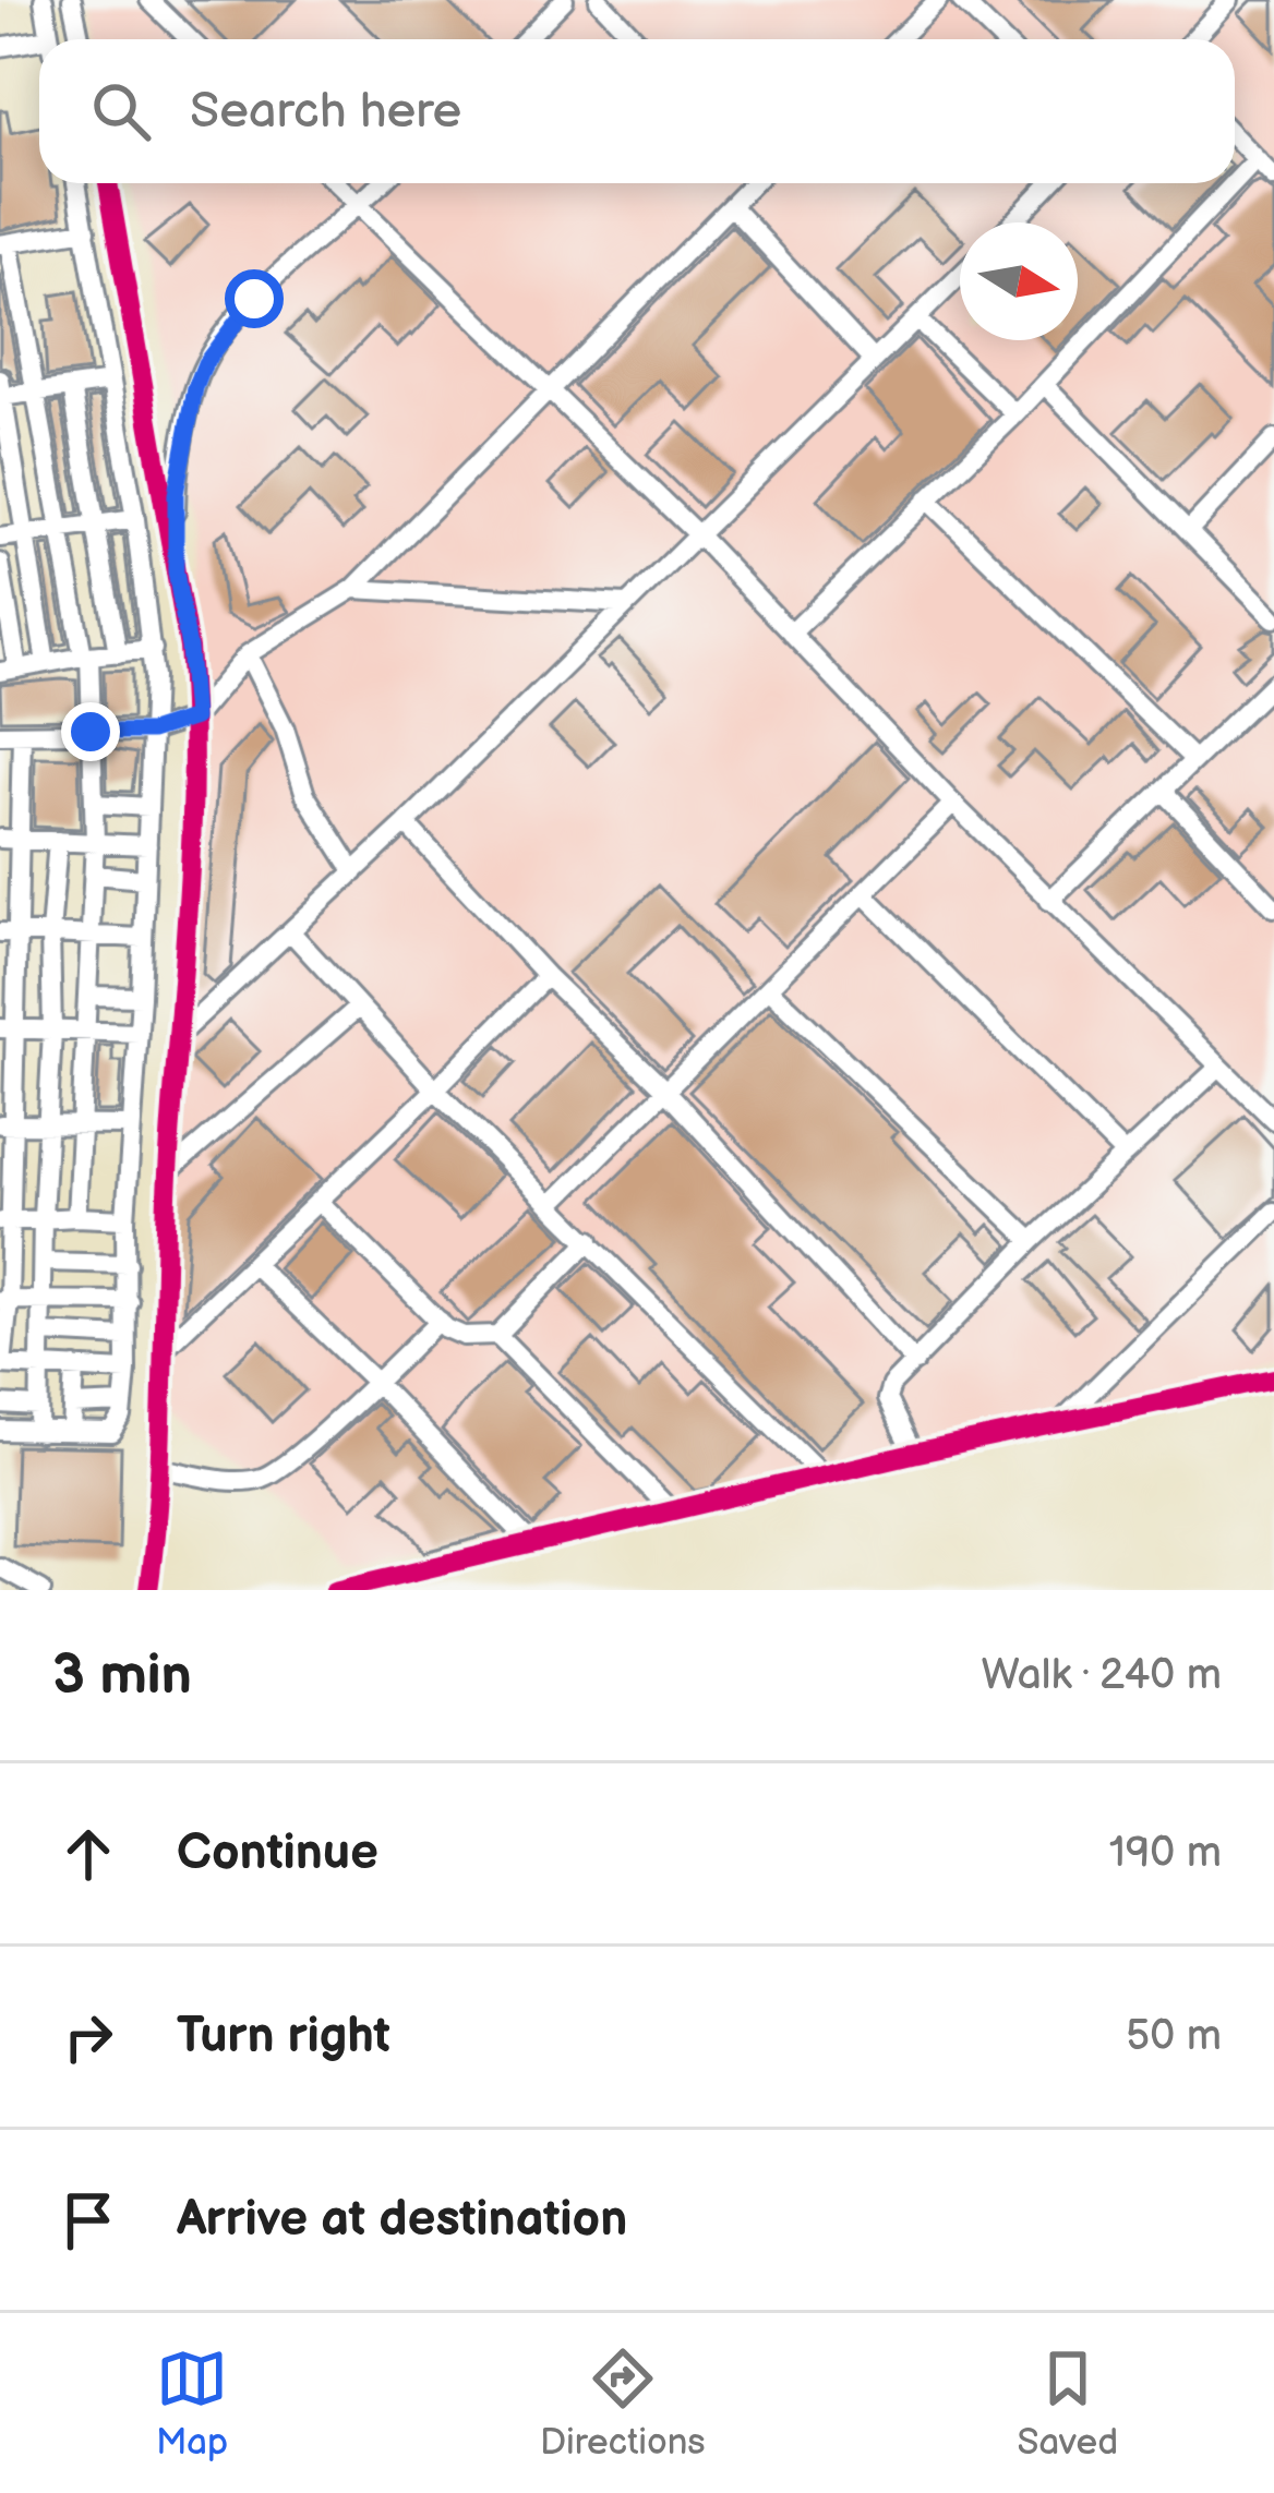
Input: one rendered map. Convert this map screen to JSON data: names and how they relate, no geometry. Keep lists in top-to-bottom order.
{
  "north": "right",
  "page": {
    "search": "Search here",
    "heading": ["3 min", "Walk · 240 m"],
    "list": [
      ["Continue", "190 m"],
      ["Turn right", "50 m"],
      "Arrive at destination"
    ],
    "nav": ["Map", "Directions", "Saved"]
  }
}
